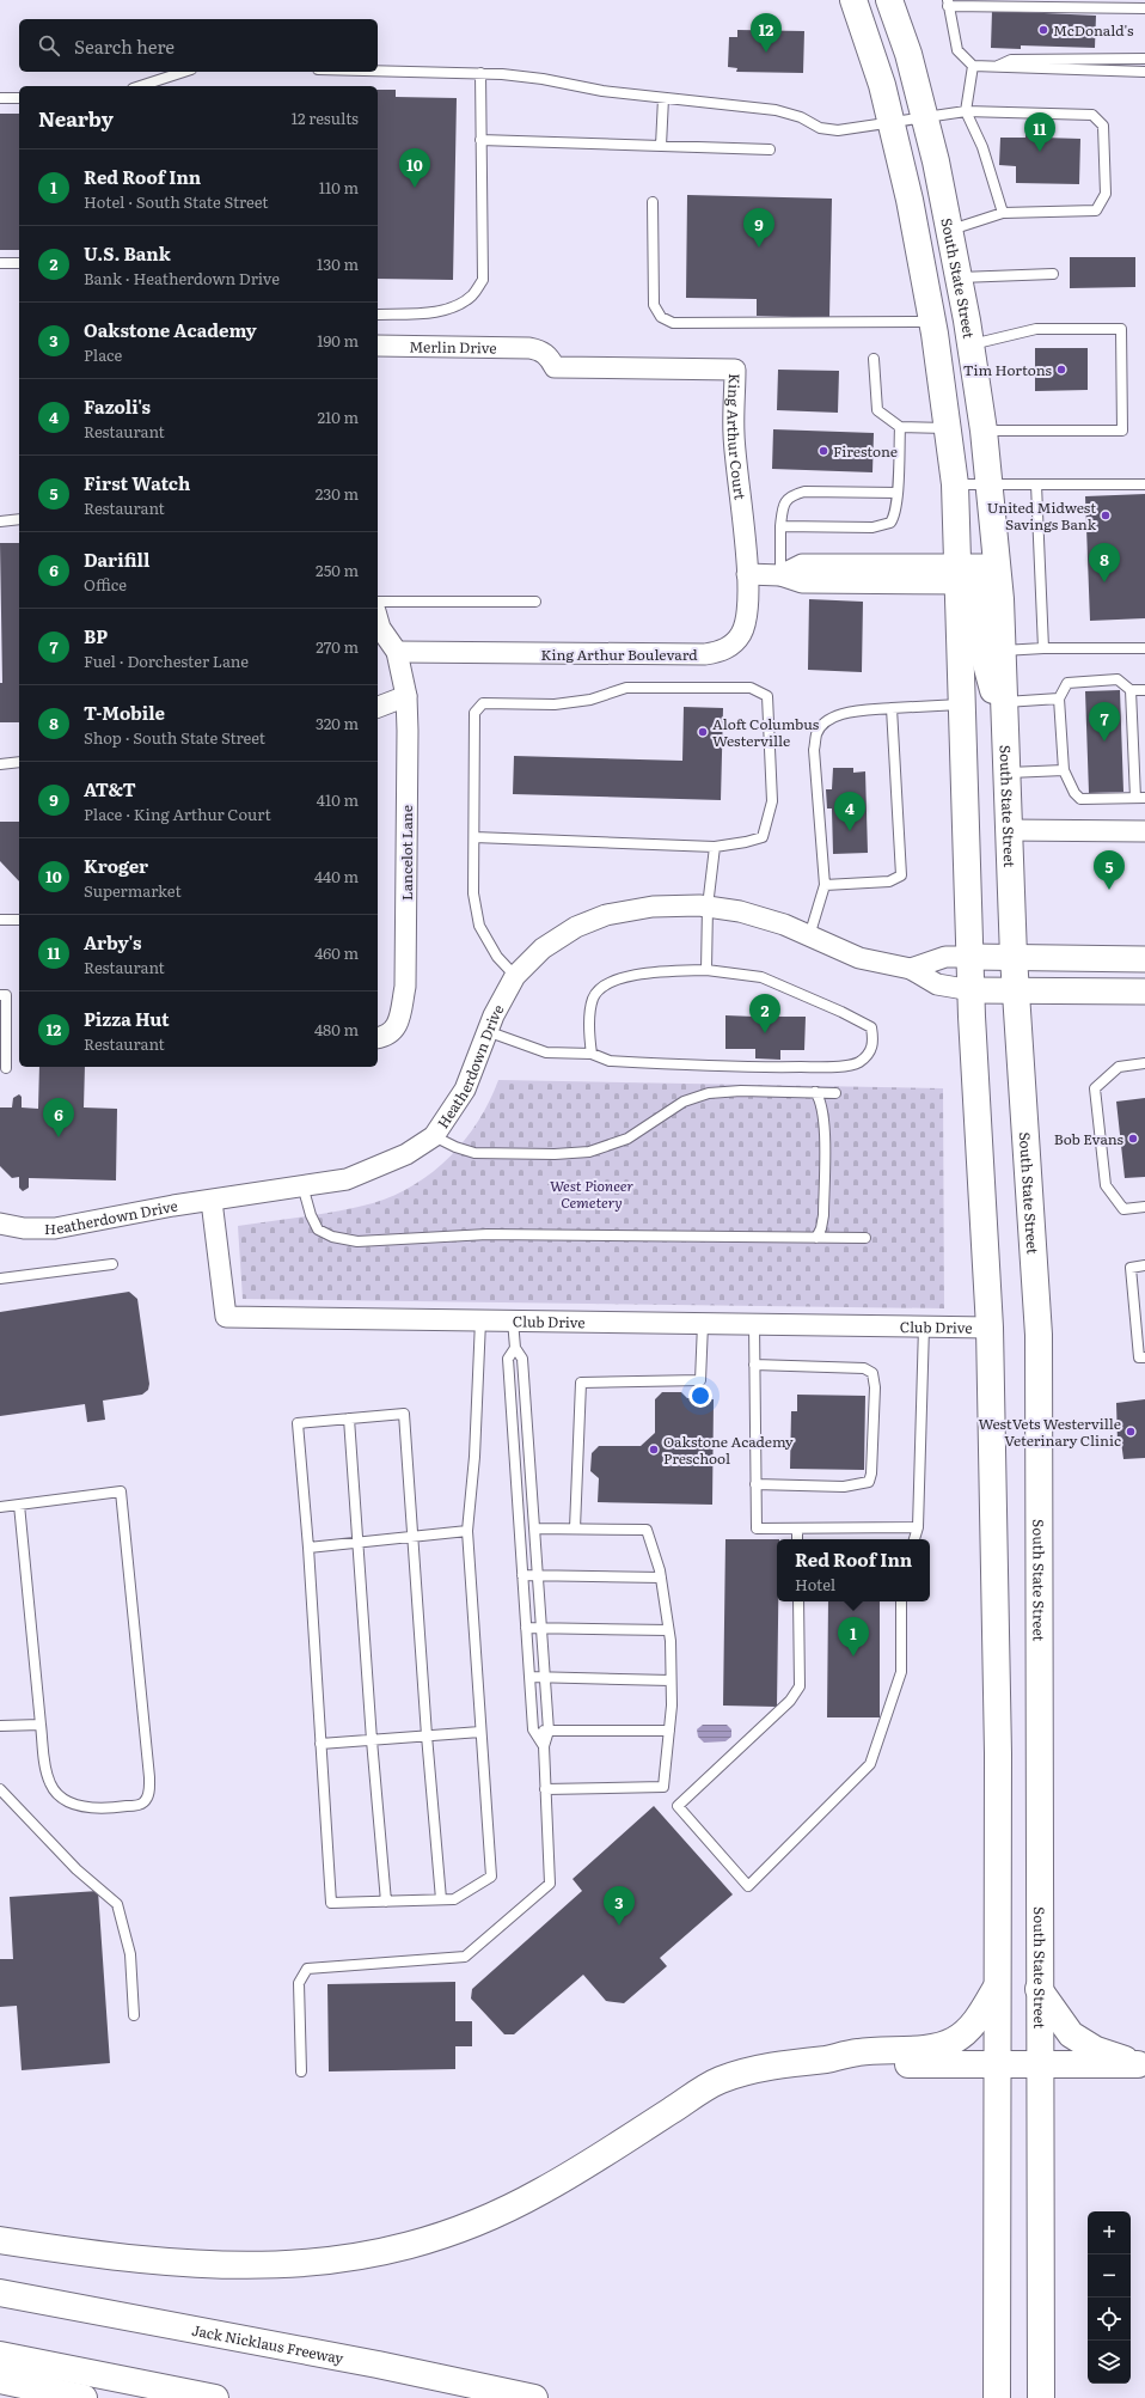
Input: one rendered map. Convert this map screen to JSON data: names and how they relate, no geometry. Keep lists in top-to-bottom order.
{
  "streets": {
    "main road": ["South State Street", "Jack Nicklaus Freeway"],
    "street": [
      "Merlin Drive",
      "King Arthur Court",
      "King Arthur Boulevard",
      "Lancelot Lane",
      "Heatherdown Drive",
      "Club Drive"
    ]
  },
  "crossings": [
    ["South State Street", "Heatherdown Drive"],
    ["South State Street", "Club Drive"],
    ["Merlin Drive", "King Arthur Court"],
    ["King Arthur Court", "King Arthur Boulevard"],
    ["King Arthur Boulevard", "Lancelot Lane"],
    ["Heatherdown Drive", "Club Drive"]
  ],
  "parks": ["West Pioneer Cemetery"],
  "places": [
    "McDonald's",
    "Tim Hortons",
    "Firestone",
    "United Midwest Savings Bank",
    "Aloft Columbus Westerville",
    "Bob Evans",
    "WestVets Westerville Veterinary Clinic",
    "Oakstone Academy Preschool"
  ],
  "page": {
    "pins": [
      "12",
      "11",
      "10",
      "9",
      "8",
      "7",
      "4",
      "5",
      "2",
      "6",
      "1",
      "3"
    ],
    "search": "Search here",
    "heading": ["Nearby", "12 results"],
    "list": [
      {
        "mark": "1",
        "name": "Red Roof Inn",
        "note": "Hotel · South State Street",
        "value": "110 m"
      },
      {
        "mark": "2",
        "name": "U.S. Bank",
        "note": "Bank · Heatherdown Drive",
        "value": "130 m"
      },
      {
        "mark": "3",
        "name": "Oakstone Academy",
        "note": "Place",
        "value": "190 m"
      },
      {
        "mark": "4",
        "name": "Fazoli's",
        "note": "Restaurant",
        "value": "210 m"
      },
      {
        "mark": "5",
        "name": "First Watch",
        "note": "Restaurant",
        "value": "230 m"
      },
      {
        "mark": "6",
        "name": "Darifill",
        "note": "Office",
        "value": "250 m"
      },
      {
        "mark": "7",
        "name": "BP",
        "note": "Fuel · Dorchester Lane",
        "value": "270 m"
      },
      {
        "mark": "8",
        "name": "T-Mobile",
        "note": "Shop · South State Street",
        "value": "320 m"
      },
      {
        "mark": "9",
        "name": "AT&T",
        "note": "Place · King Arthur Court",
        "value": "410 m"
      },
      {
        "mark": "10",
        "name": "Kroger",
        "note": "Supermarket",
        "value": "440 m"
      },
      {
        "mark": "11",
        "name": "Arby's",
        "note": "Restaurant",
        "value": "460 m"
      },
      {
        "mark": "12",
        "name": "Pizza Hut",
        "note": "Restaurant",
        "value": "480 m"
      }
    ],
    "popup": ["Red Roof Inn", "Hotel"],
    "map_buttons": ["+", "−"]
  }
}
